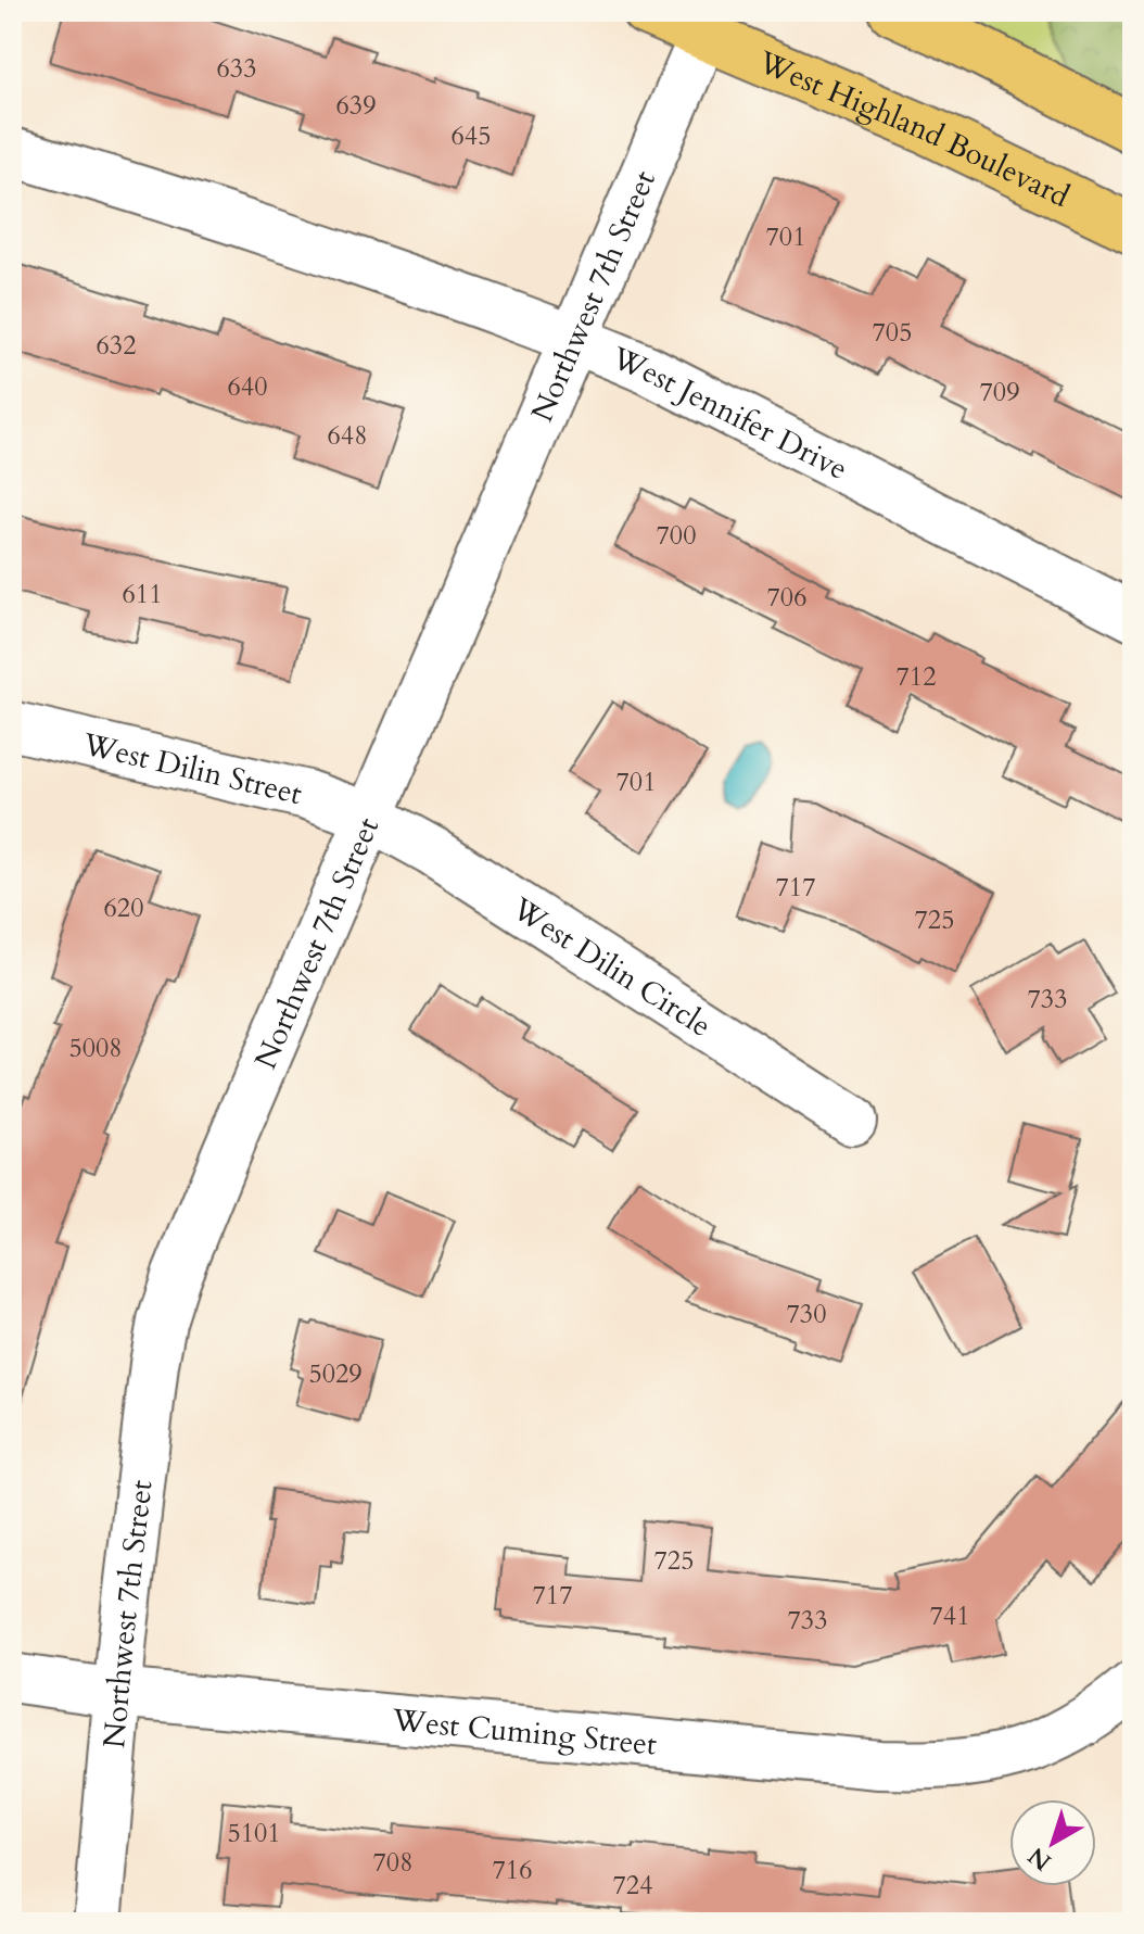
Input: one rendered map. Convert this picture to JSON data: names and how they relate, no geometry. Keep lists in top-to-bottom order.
{
  "streets": {
    "main road": ["West Highland Boulevard"],
    "street": [
      "Northwest 7th Street",
      "West Jennifer Drive",
      "West Dilin Street",
      "West Dilin Circle",
      "West Cuming Street"
    ]
  },
  "crossings": [
    ["West Highland Boulevard", "Northwest 7th Street"],
    ["Northwest 7th Street", "West Jennifer Drive"],
    ["Northwest 7th Street", "West Dilin Street"],
    ["Northwest 7th Street", "West Dilin Circle"],
    ["Northwest 7th Street", "West Cuming Street"],
    ["West Dilin Street", "West Dilin Circle"]
  ],
  "house_numbers": [
    "633",
    "639",
    "645",
    "701",
    "705",
    "632",
    "640",
    "709",
    "648",
    "700",
    "611",
    "706",
    "712",
    "701",
    "717",
    "620",
    "725",
    "733",
    "5008",
    "730",
    "5029",
    "725",
    "717",
    "741",
    "733",
    "5101",
    "708",
    "716",
    "724"
  ],
  "north": "bottom left"
}
